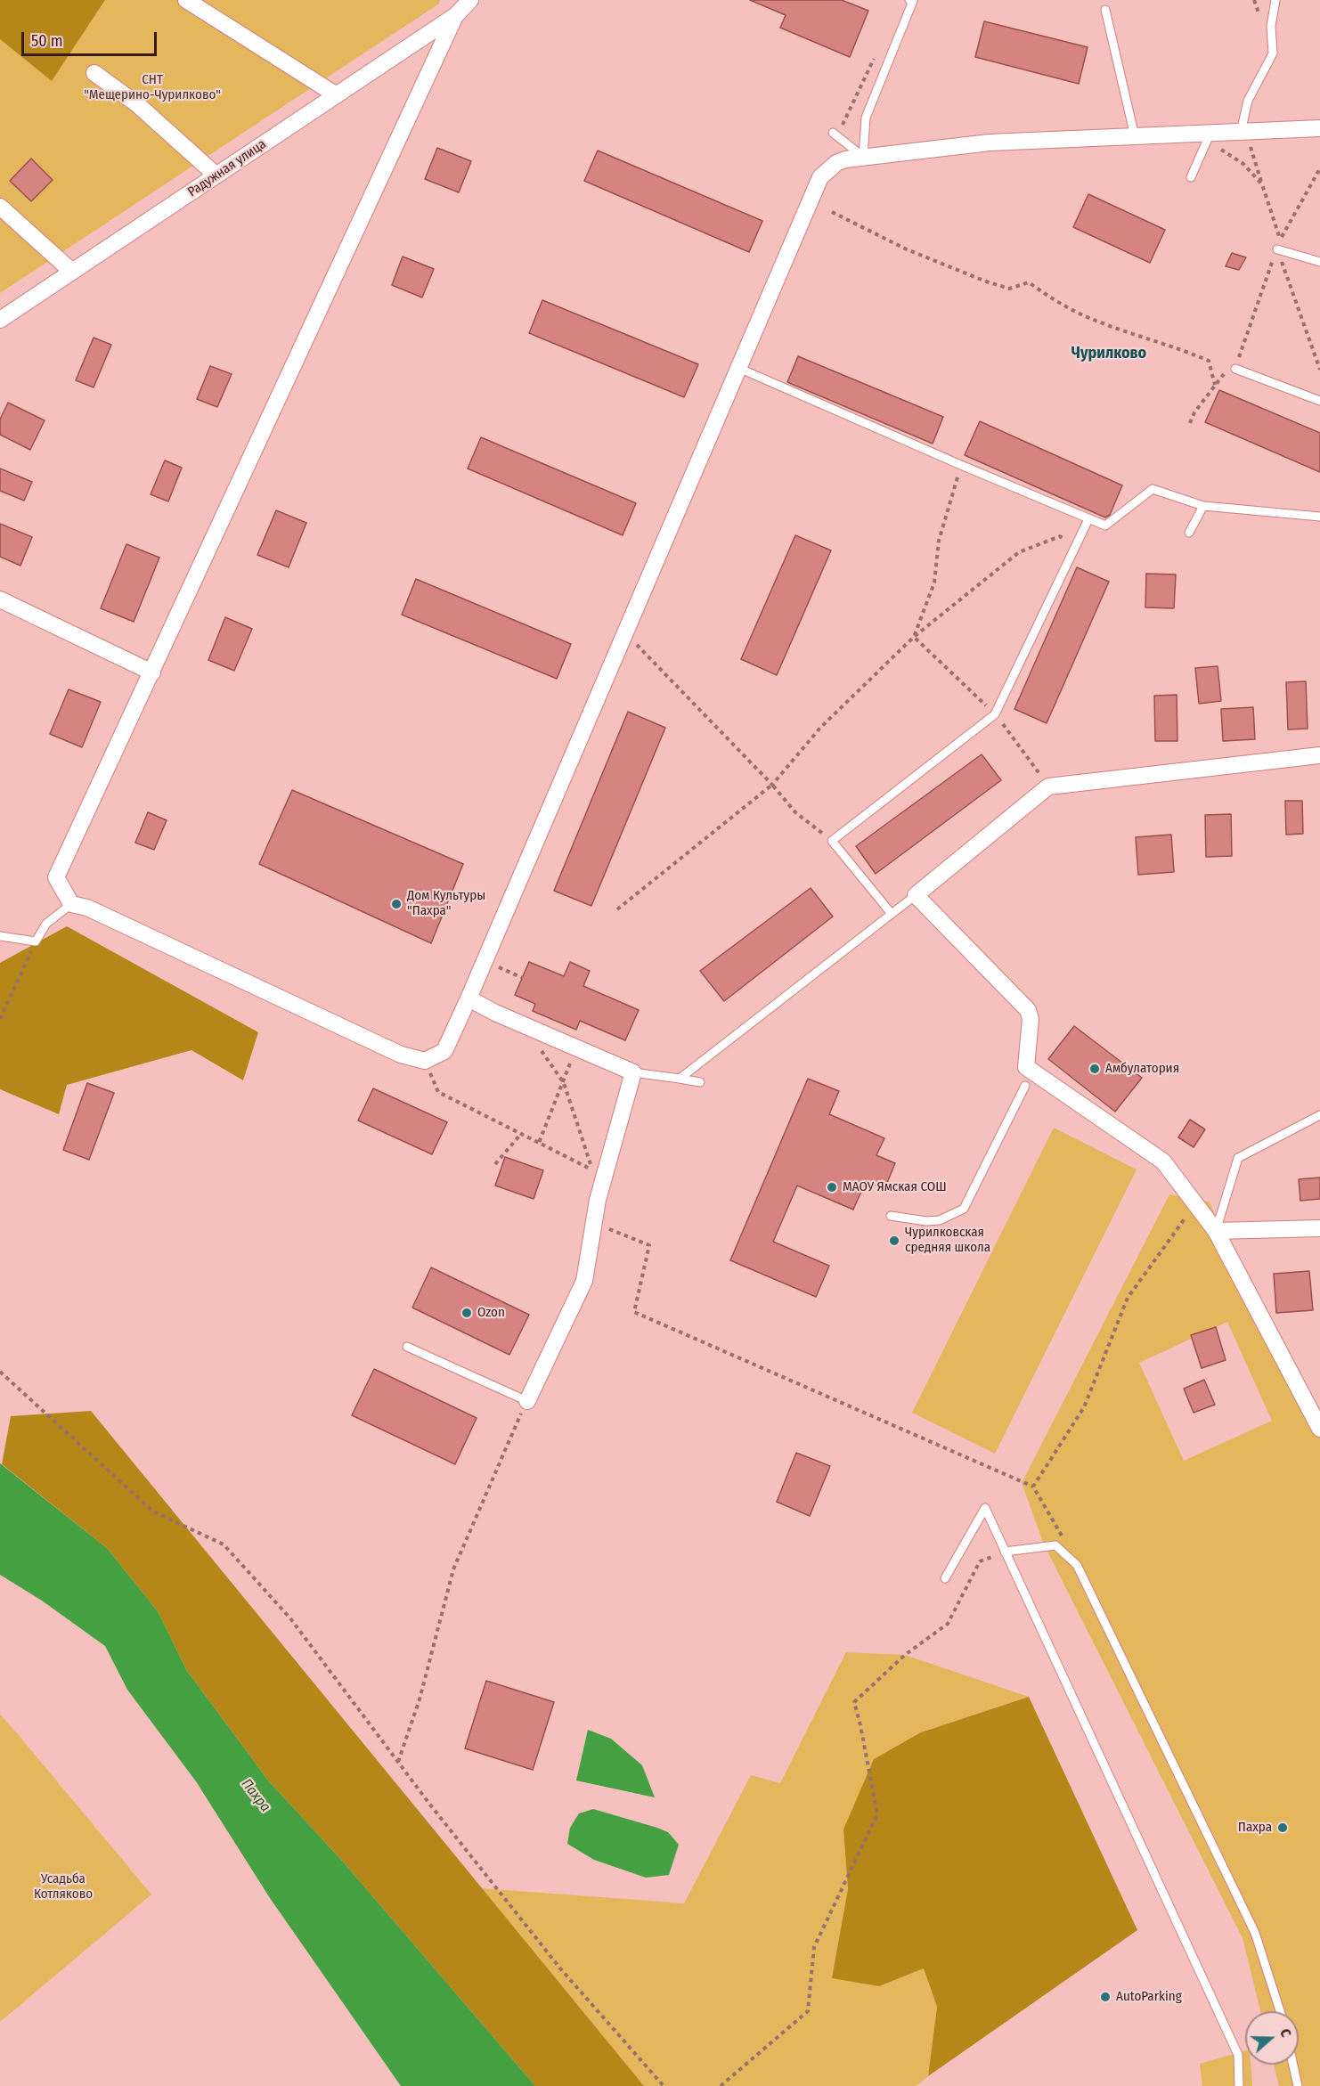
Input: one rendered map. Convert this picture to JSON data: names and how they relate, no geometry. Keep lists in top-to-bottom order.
{
  "streets": {
    "street": ["Радужная улица"]
  },
  "districts": ["Чурилково"],
  "water": ["Пахра"],
  "parks": ["СНТ \"Мещерино-Чурилково\"", "Усадьба Котляково"],
  "places": [
    "Дом Культуры \"Пахра\"",
    "Амбулатория",
    "МАОУ Ямская СОШ",
    "Чурилковская средняя школа",
    "Ozon",
    "Пахра",
    "AutoParking"
  ],
  "scale_bar": "50 m",
  "north": "right"
}
